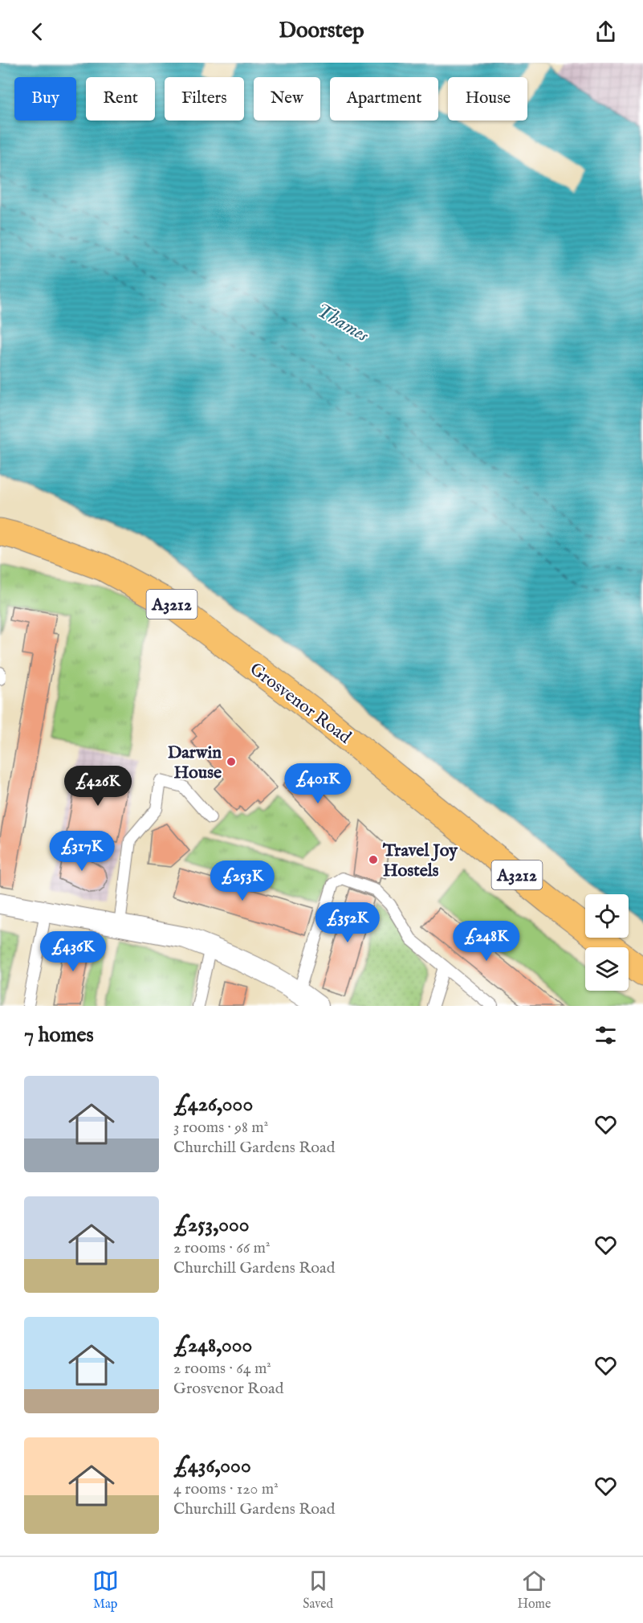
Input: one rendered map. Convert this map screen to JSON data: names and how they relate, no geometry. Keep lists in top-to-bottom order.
{
  "streets": {
    "highway": ["A3212", "Grosvenor Road"]
  },
  "water": ["Thames"],
  "places": ["Darwin House", "Travel Joy Hostels"],
  "page": {
    "header": "Doorstep",
    "chip": [
      "Buy",
      "Rent",
      "Filters",
      "New",
      "Apartment",
      "House"
    ],
    "price": [
      "£401K",
      "£426K",
      "£317K",
      "£253K",
      "£352K",
      "£248K",
      "£436K"
    ],
    "heading": "7 homes",
    "list": [
      {
        "name": "£426,000",
        "note": "3 rooms · 98 m² · Churchill Gardens Road"
      },
      {
        "name": "£253,000",
        "note": "2 rooms · 66 m² · Churchill Gardens Road"
      },
      {
        "name": "£248,000",
        "note": "2 rooms · 64 m² · Grosvenor Road"
      },
      {
        "name": "£436,000",
        "note": "4 rooms · 120 m² · Churchill Gardens Road"
      }
    ],
    "tabs": ["Map", "Saved", "Home"]
  }
}
